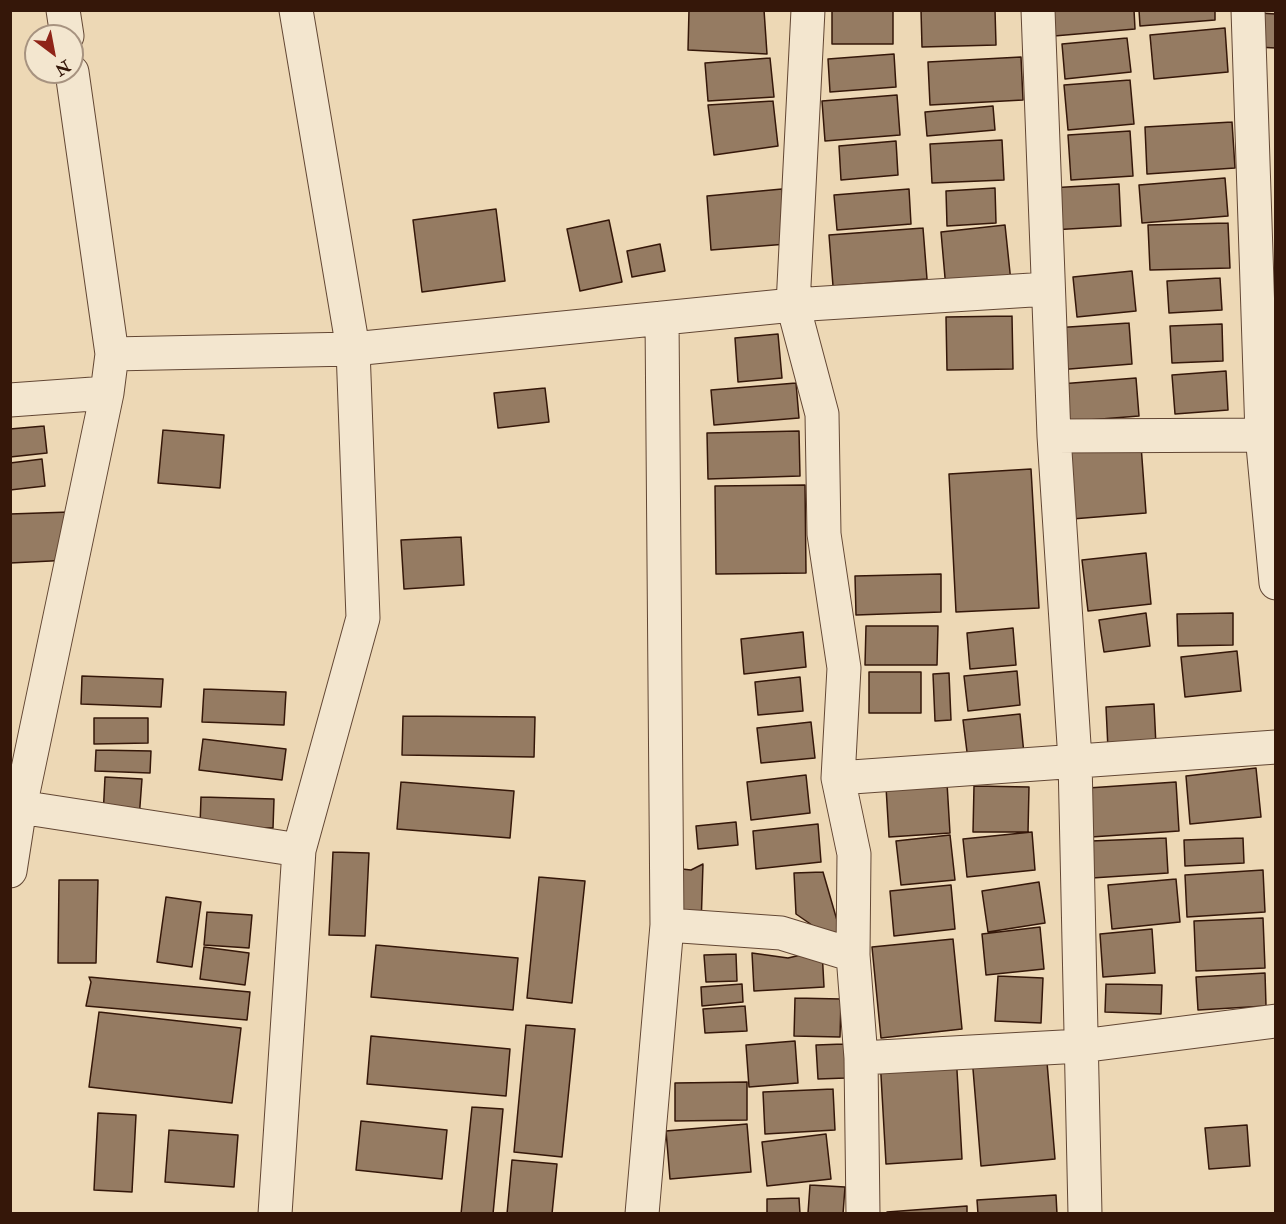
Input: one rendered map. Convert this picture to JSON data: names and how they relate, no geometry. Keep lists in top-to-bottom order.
{
  "north": "bottom right"
}
